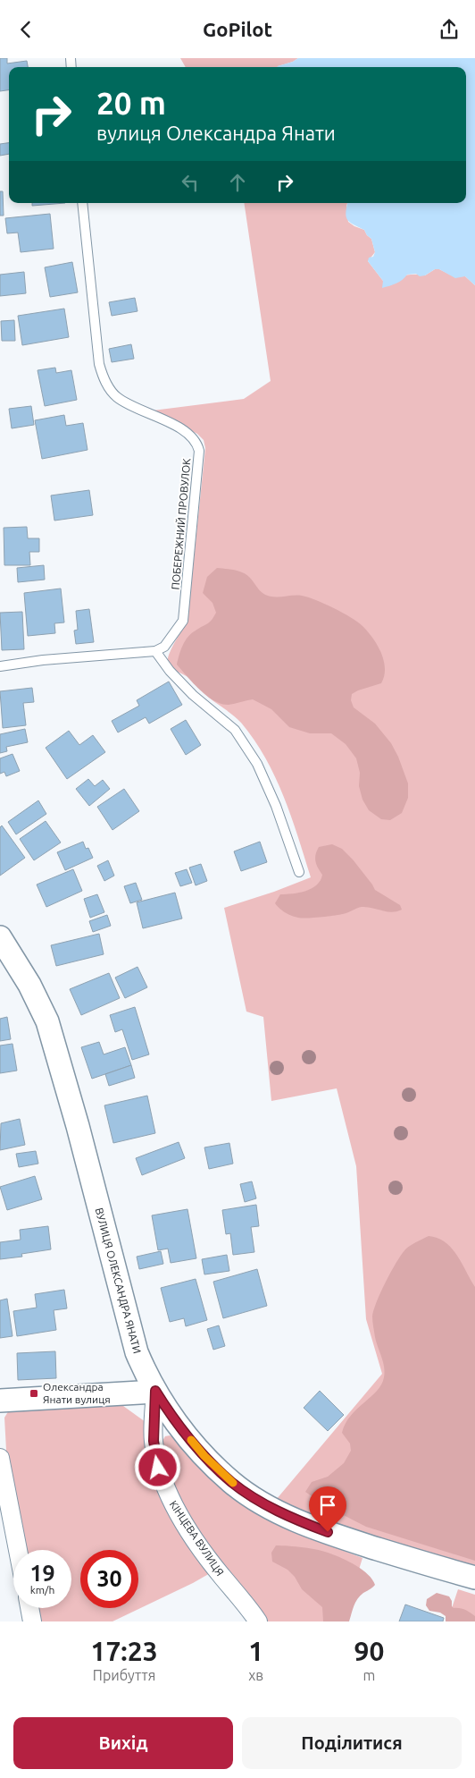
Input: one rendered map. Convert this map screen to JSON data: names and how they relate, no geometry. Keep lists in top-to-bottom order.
{
  "streets": {
    "street": ["ВУЛИЦЯ ОЛЕКСАНДРА ЯНАТИ", "КІНЦЕВА ВУЛИЦЯ"],
    "lane": ["ПОБЕРЕЖНИЙ ПРОВУЛОК"]
  },
  "crossings": [
    ["ВУЛИЦЯ ОЛЕКСАНДРА ЯНАТИ", "КІНЦЕВА ВУЛИЦЯ"]
  ],
  "places": {
    "transit": ["Олександра Янати вулиця"]
  },
  "page": {
    "header": "GoPilot",
    "turn": ["20 m", "вулиця Олександра Янати"],
    "speed": "19 km/h",
    "limit": "30",
    "eta": [
      "17:23",
      "Прибуття",
      "1",
      "хв",
      "90",
      "m"
    ],
    "buttons": ["Вихід", "Поділитися"]
  }
}
